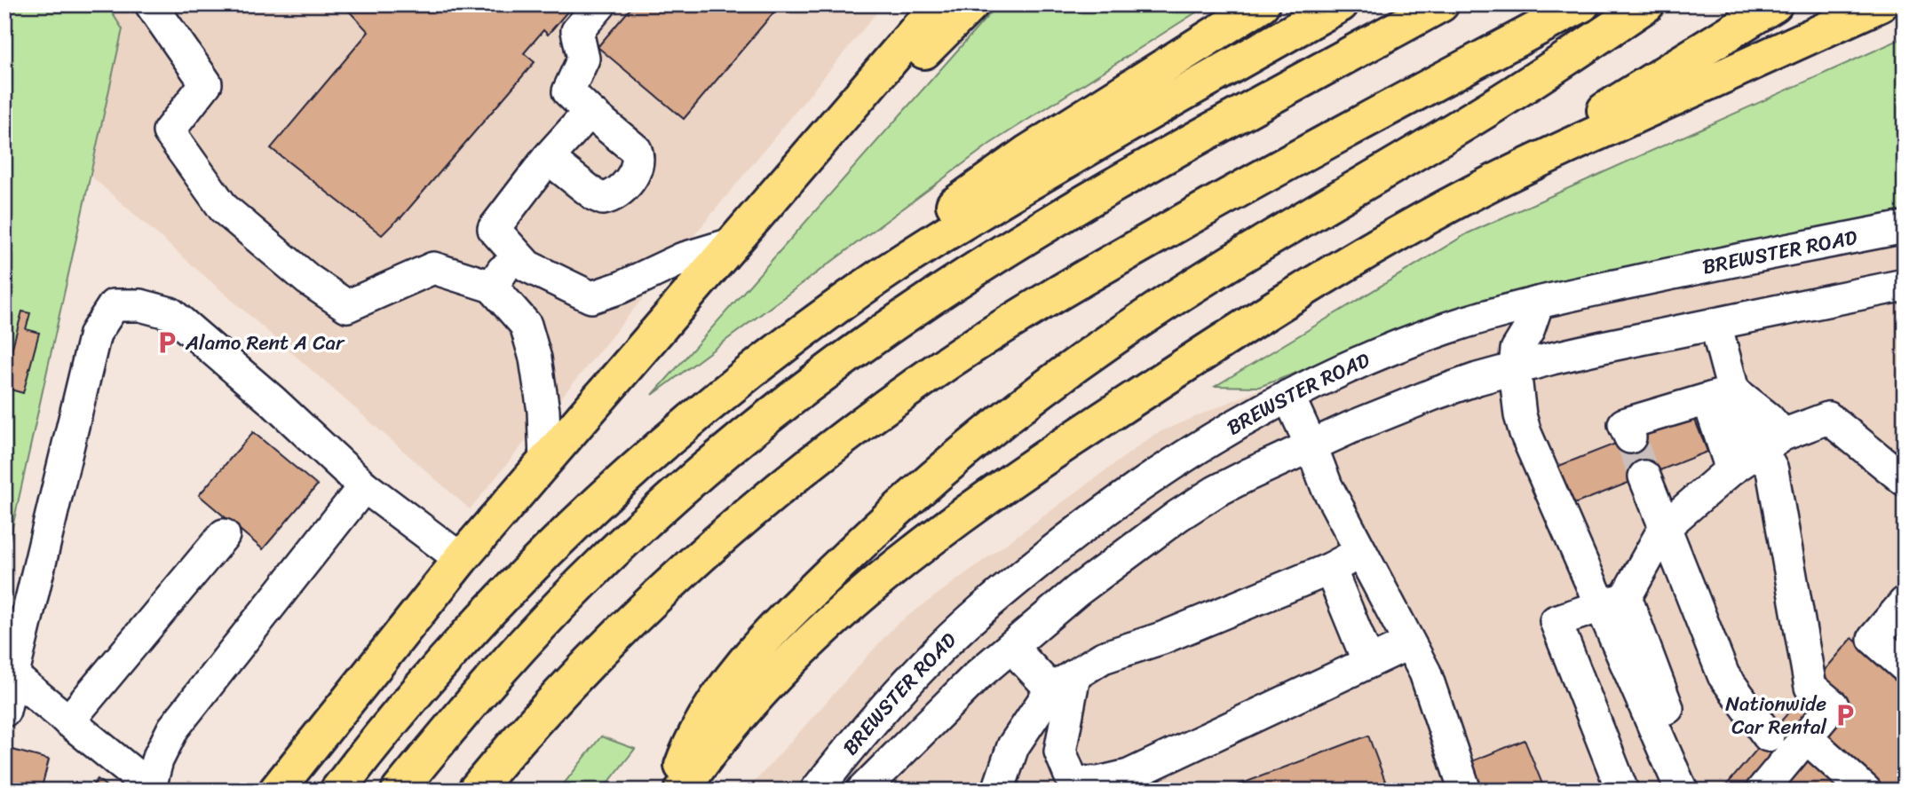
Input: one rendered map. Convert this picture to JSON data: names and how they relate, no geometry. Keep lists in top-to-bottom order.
{
  "streets": {
    "street": ["BREWSTER ROAD"]
  },
  "places": {
    "parking": ["Alamo Rent A Car", "Nationwide Car Rental"]
  }
}
